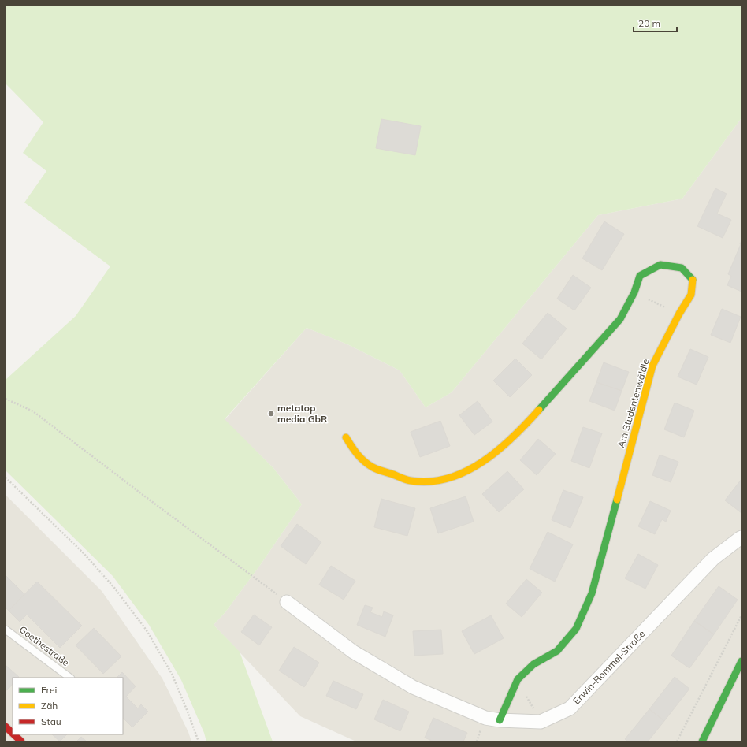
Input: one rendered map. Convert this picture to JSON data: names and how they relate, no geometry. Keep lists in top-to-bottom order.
{
  "streets": {
    "street": ["Am Studentenwäldle", "Erwin-Rommel-Straße"],
    "lane": ["Goethestraße"]
  },
  "crossings": [
    ["Am Studentenwäldle", "Erwin-Rommel-Straße"]
  ],
  "places": ["metatop media GbR"],
  "legend": ["Frei", "Zäh", "Stau"],
  "scale_bar": "20 m"
}
